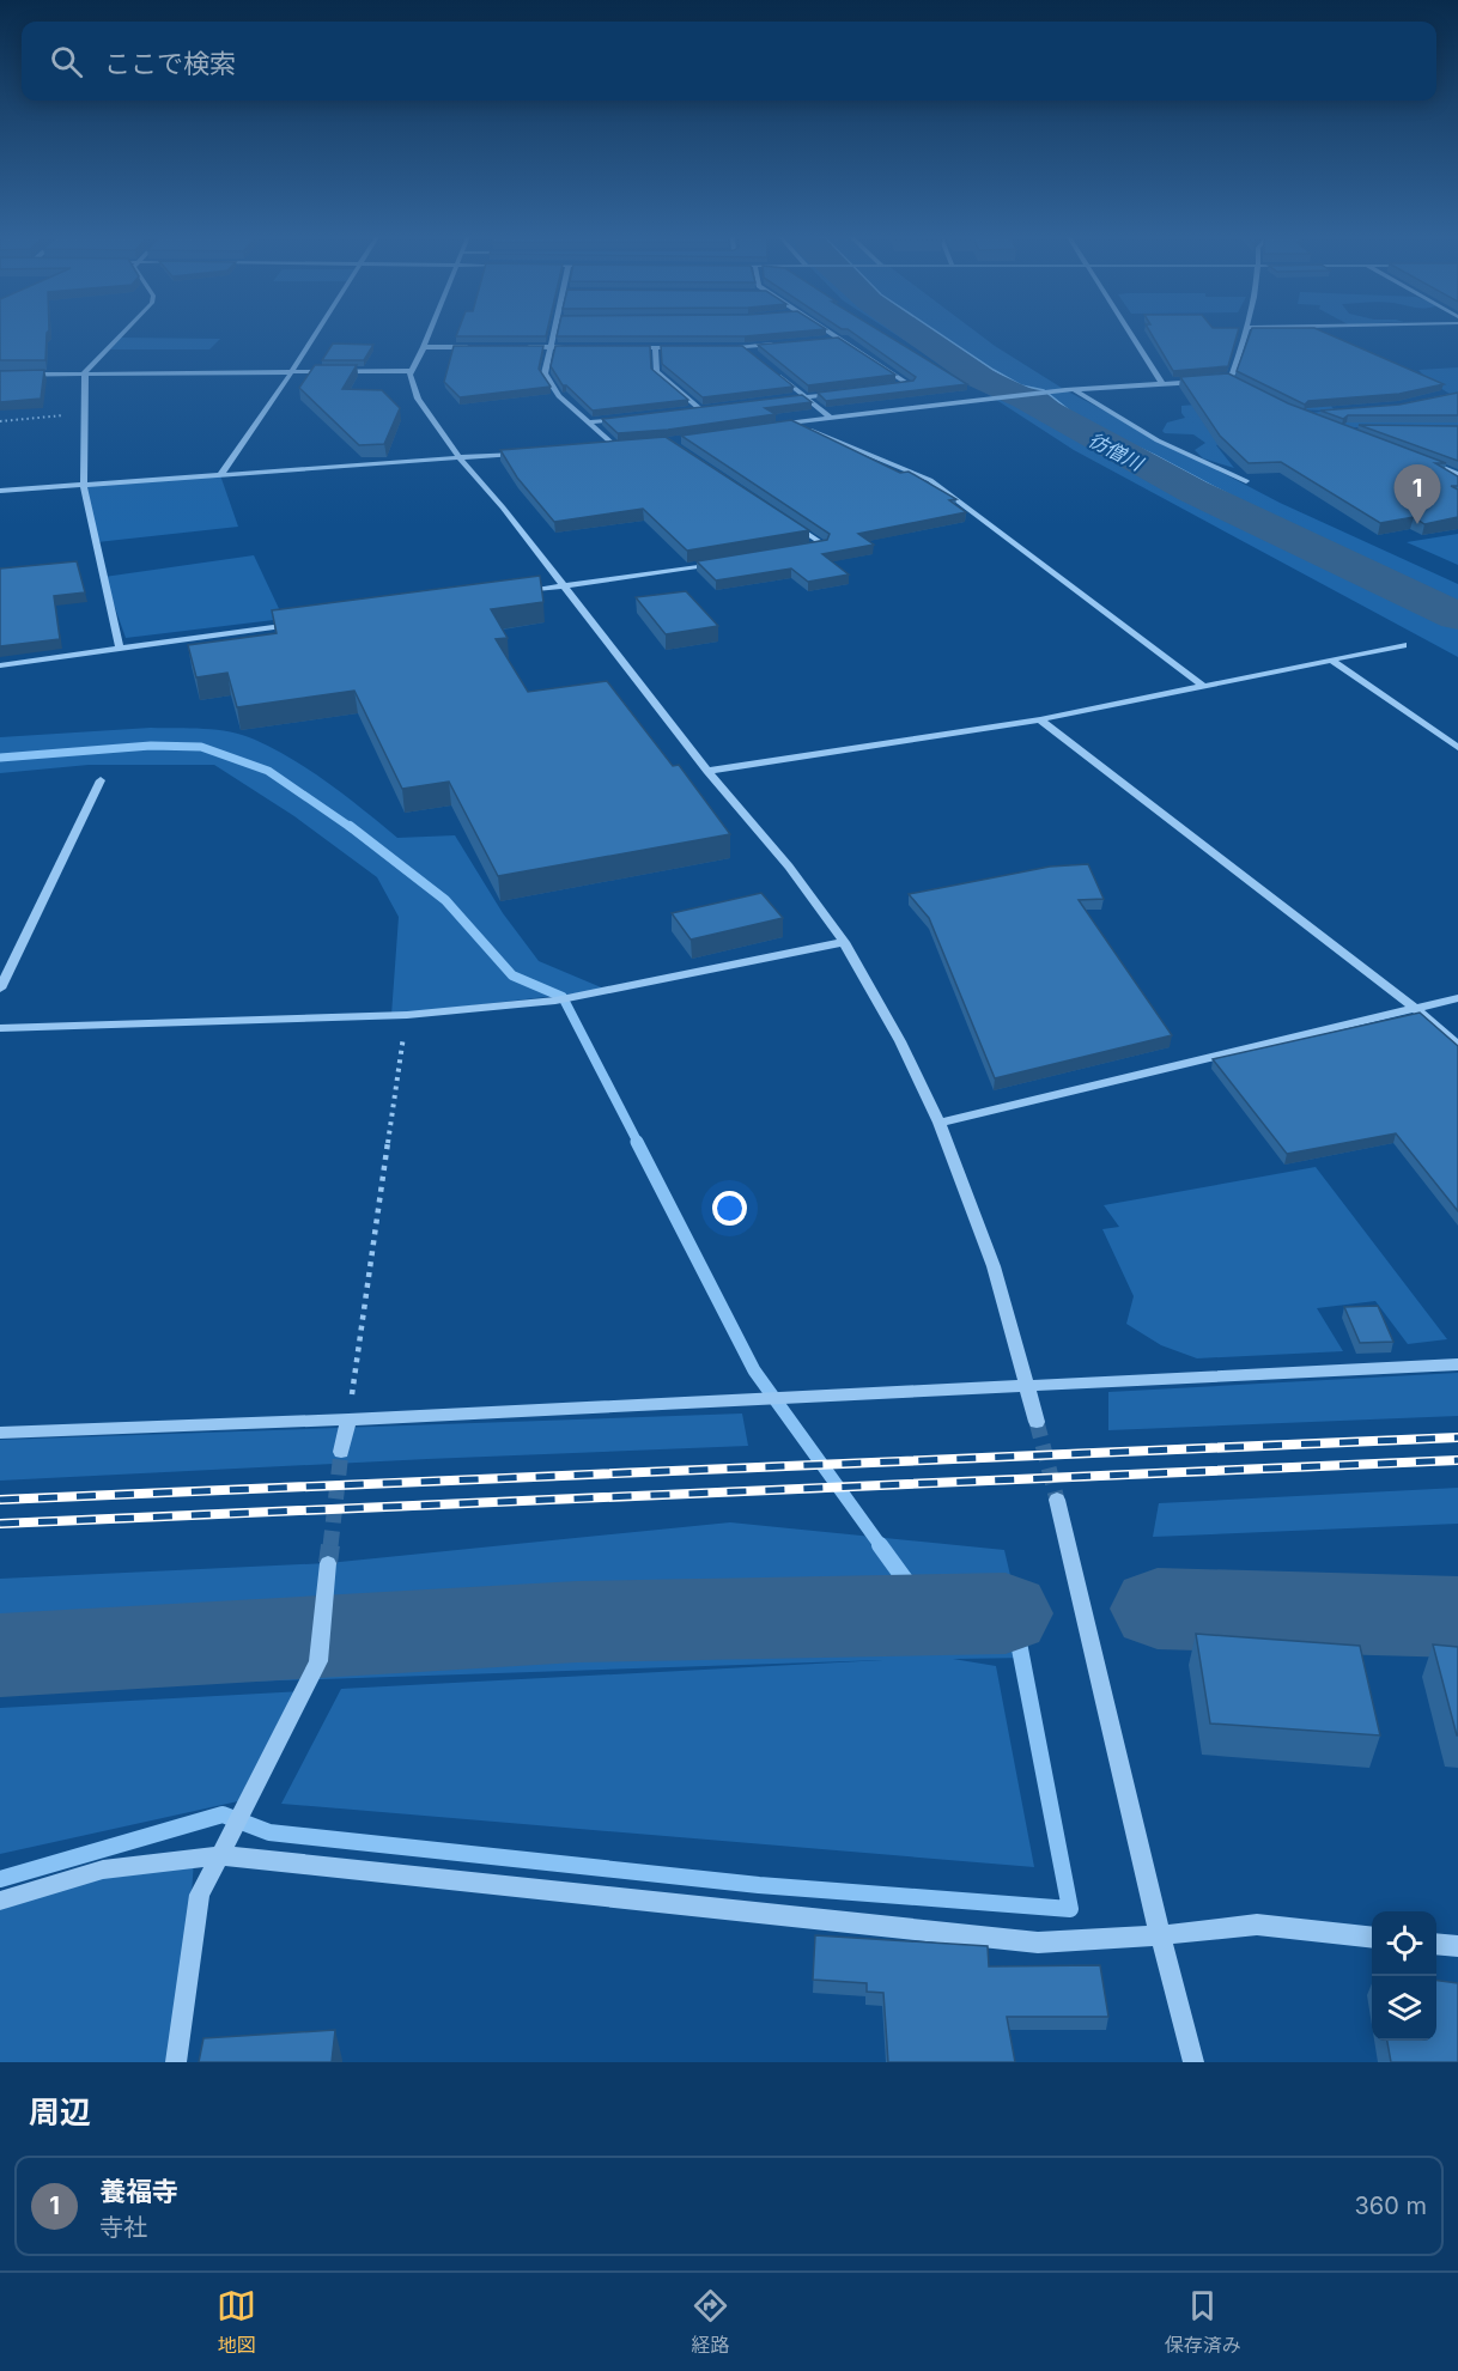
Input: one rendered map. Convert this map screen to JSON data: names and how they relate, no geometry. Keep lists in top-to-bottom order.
{
  "water": ["彷僧川"],
  "page": {
    "search": "ここで検索",
    "pins": "1",
    "heading": "周辺",
    "list": [
      {
        "mark": "1",
        "name": "養福寺",
        "note": "寺社",
        "value": "360 m"
      }
    ],
    "nav": ["地図", "経路", "保存済み"]
  }
}
